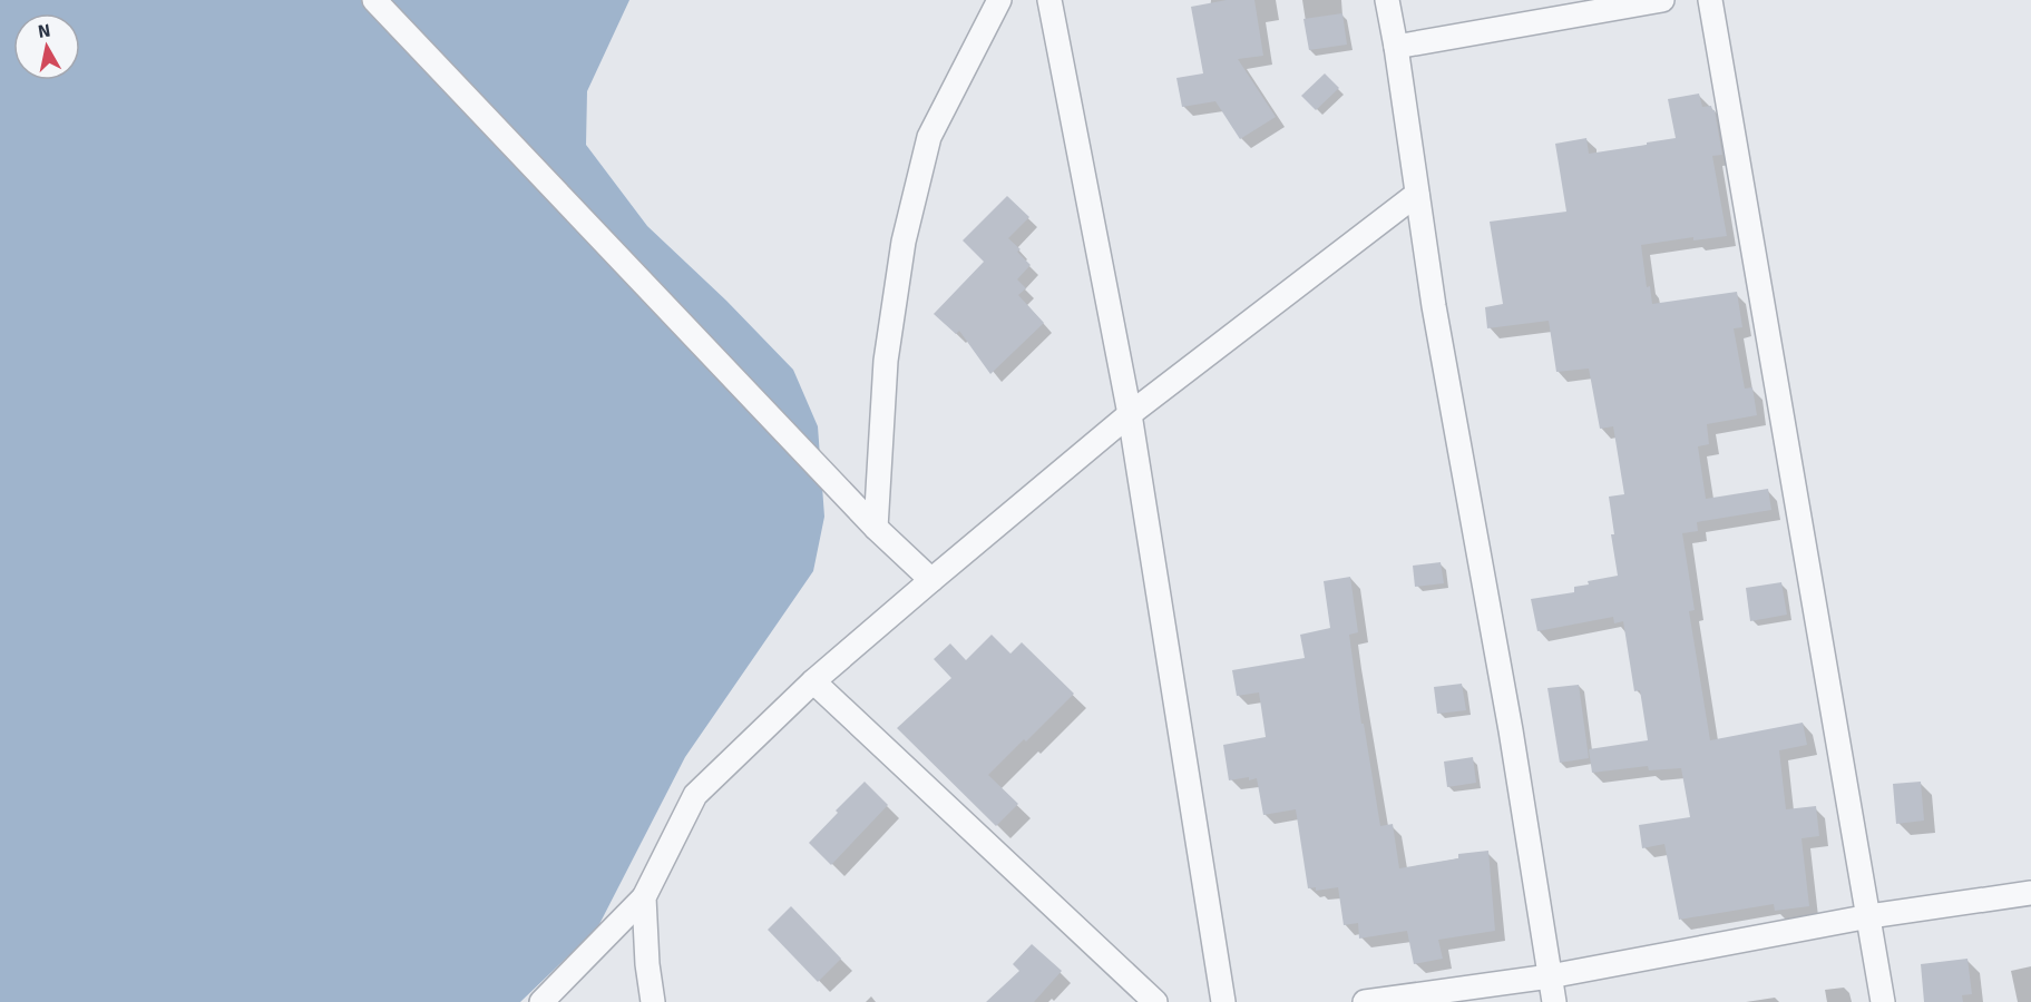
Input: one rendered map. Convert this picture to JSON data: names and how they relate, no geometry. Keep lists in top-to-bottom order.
{
  "north": "top"
}
